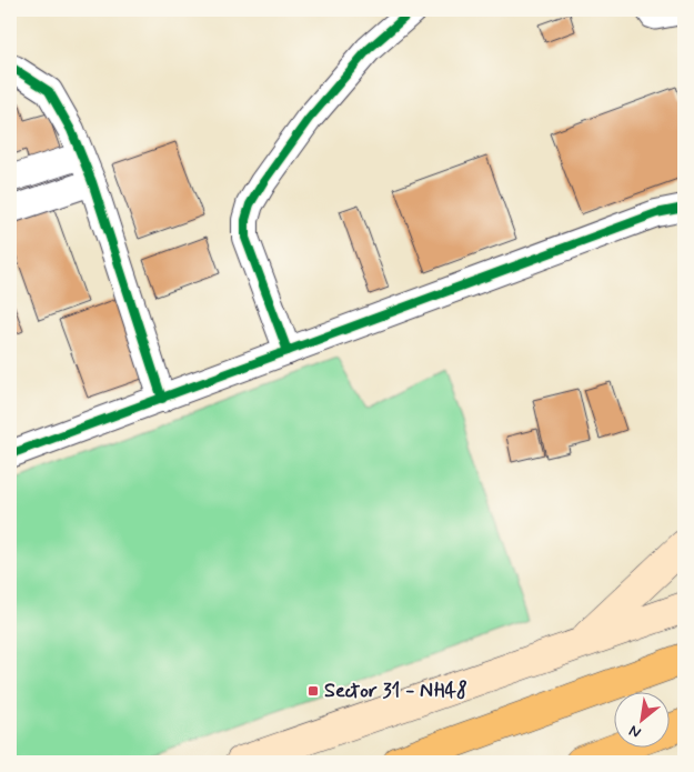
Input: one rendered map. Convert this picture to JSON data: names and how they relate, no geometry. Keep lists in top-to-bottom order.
{
  "places": {
    "transit": ["Sector 31 - NH48"]
  },
  "north": "bottom left"
}
